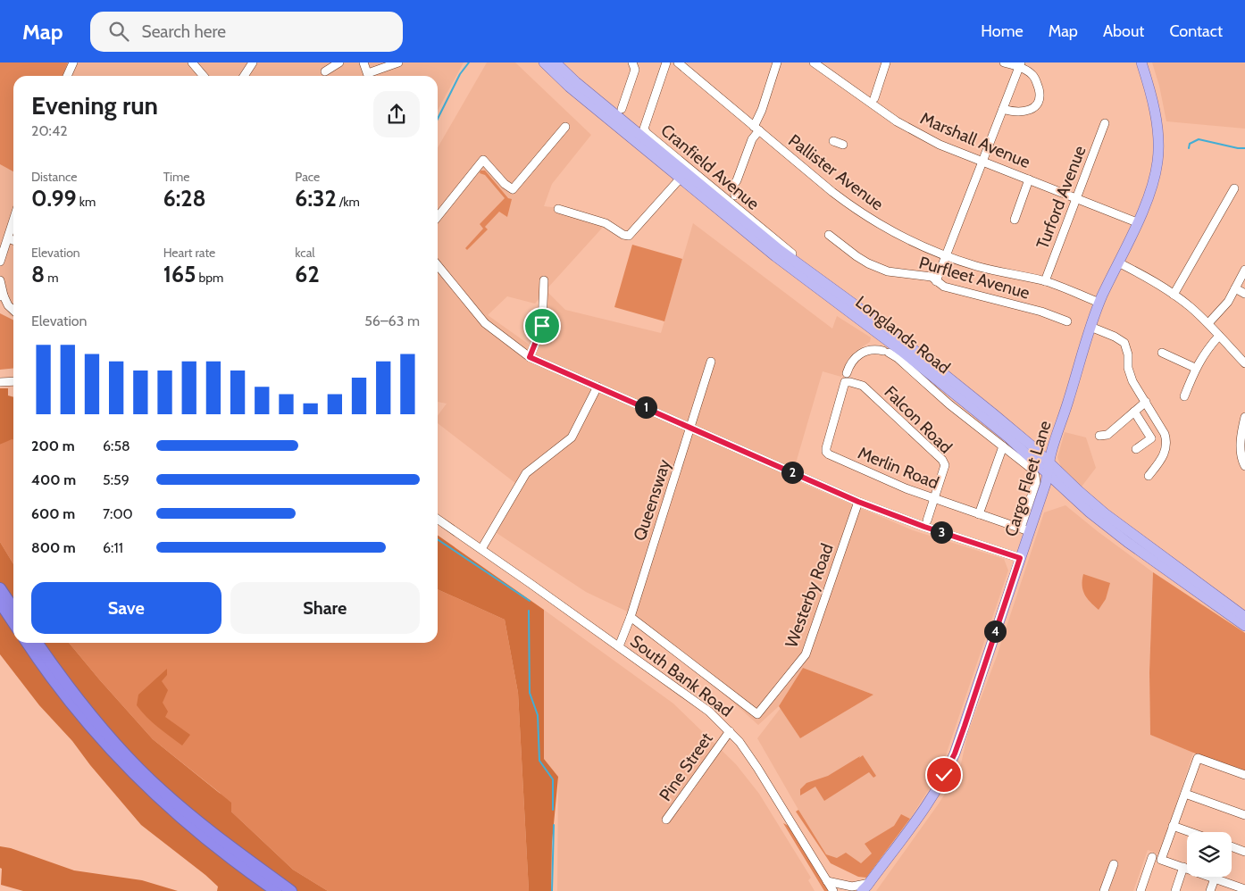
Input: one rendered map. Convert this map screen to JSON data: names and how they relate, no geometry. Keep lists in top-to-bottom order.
{
  "streets": {
    "main road": ["Longlands Road", "Cargo Fleet Lane"],
    "street": [
      "Marshall Avenue",
      "Cranfield Avenue",
      "Pallister Avenue",
      "Turford Avenue",
      "Purfleet Avenue",
      "Falcon Road",
      "Merlin Road",
      "Queensway",
      "Westerby Road",
      "South Bank Road",
      "Pine Street"
    ]
  },
  "crossings": [
    ["Marshall Avenue", "Turford Avenue"],
    ["Marshall Avenue", "Cargo Fleet Lane"],
    ["Pallister Avenue", "Turford Avenue"],
    ["Pallister Avenue", "Cargo Fleet Lane"],
    ["Longlands Road", "Cargo Fleet Lane"],
    ["Falcon Road", "Merlin Road"],
    ["Merlin Road", "Cargo Fleet Lane"],
    ["Queensway", "Westerby Road"],
    ["Queensway", "South Bank Road"],
    ["South Bank Road", "Pine Street"]
  ],
  "page": {
    "header": "Map",
    "search": "Search here",
    "nav": [
      "Home",
      "Map",
      "About",
      "Contact"
    ],
    "heading": ["Evening run", "20:42"],
    "stats": [
      ["Distance", "0.99 km"],
      ["Time", "6:28"],
      ["Pace", "6:32 /km"],
      ["Elevation", "8 m"],
      ["Heart rate", "165 bpm"],
      ["kcal", "62"]
    ],
    "chart": ["Elevation", "56–63 m"],
    "pins": [
      "1",
      "2",
      "3",
      "4"
    ],
    "list": [
      {
        "name": "200 m",
        "note": "6:58"
      },
      {
        "name": "400 m",
        "note": "5:59"
      },
      {
        "name": "600 m",
        "note": "7:00"
      },
      {
        "name": "800 m",
        "note": "6:11"
      }
    ],
    "buttons": ["Save", "Share"]
  }
}
